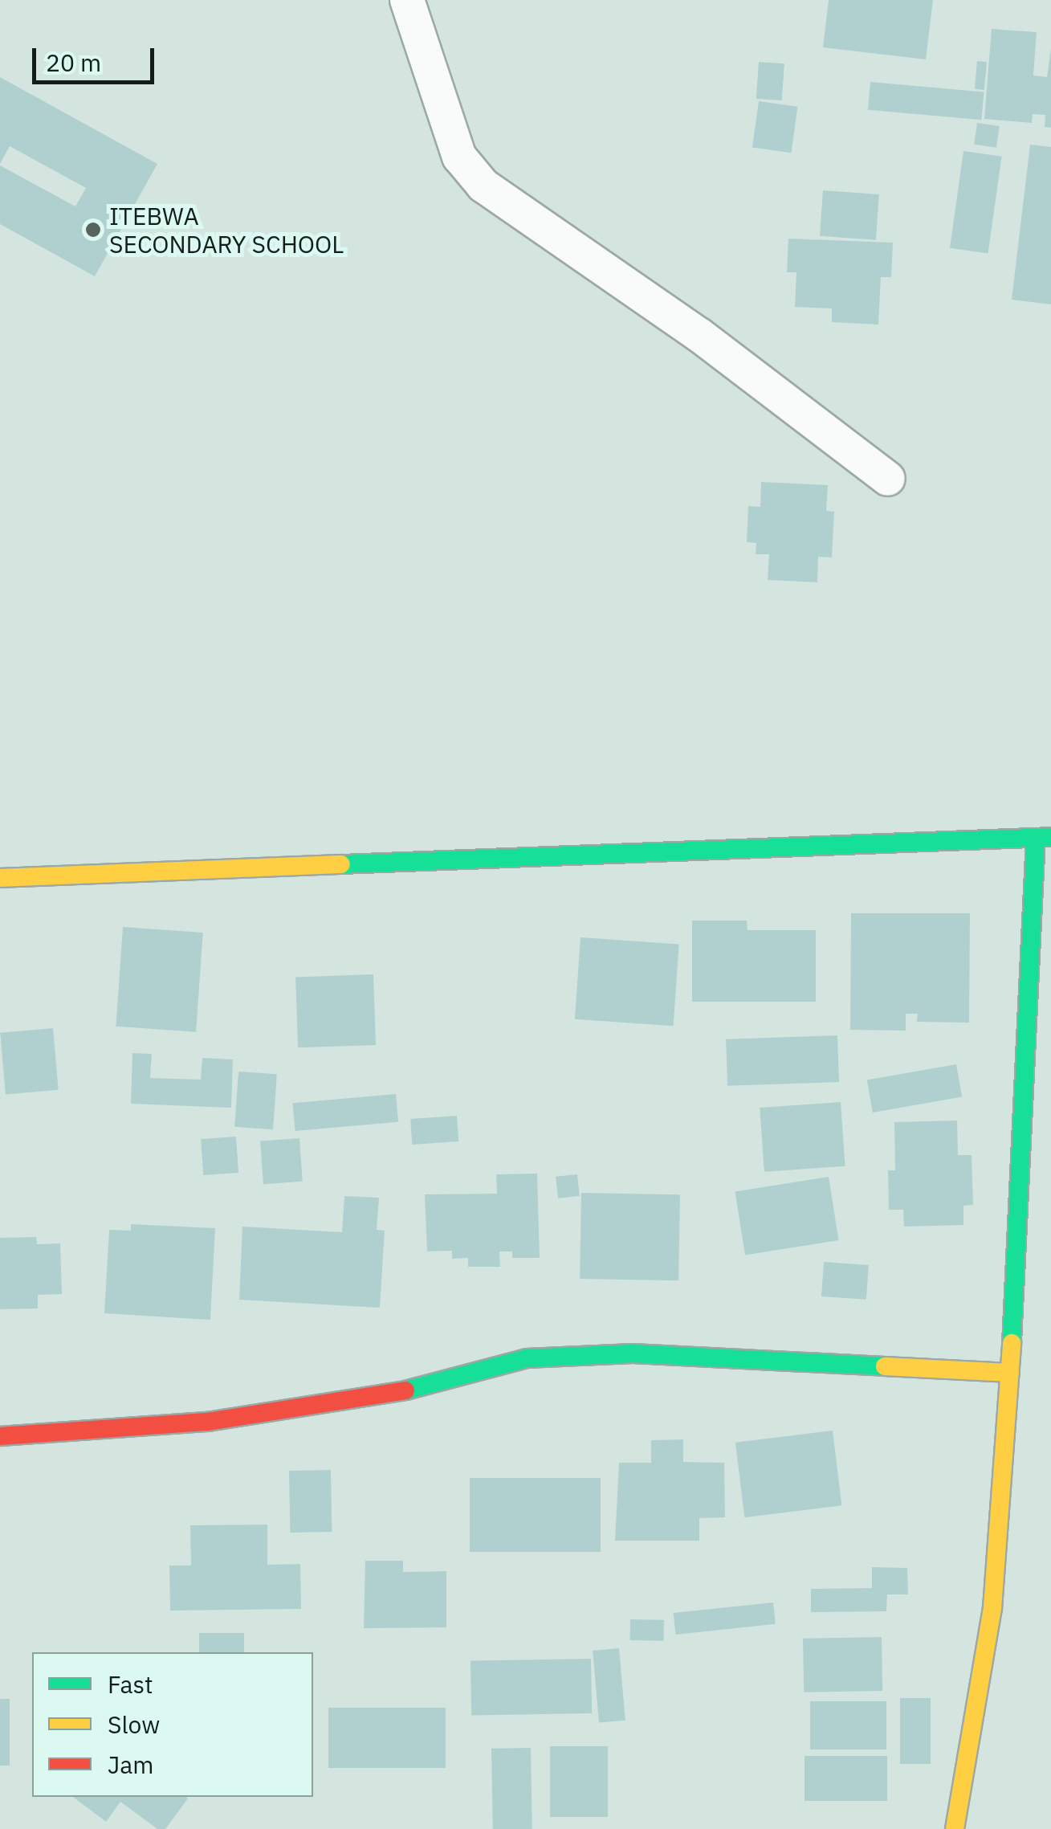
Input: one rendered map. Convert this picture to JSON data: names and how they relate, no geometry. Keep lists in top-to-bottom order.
{
  "places": ["ITEBWA SECONDARY SCHOOL"],
  "legend": ["Fast", "Slow", "Jam"],
  "scale_bar": "20 m"
}
